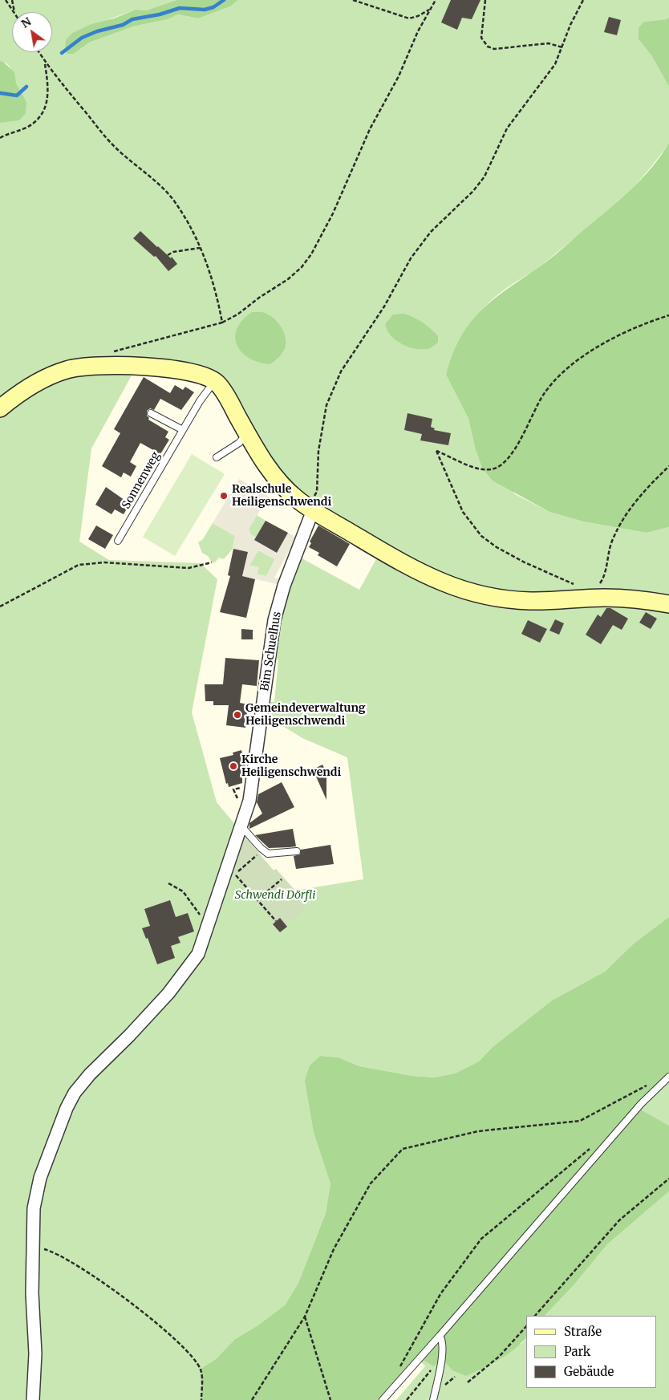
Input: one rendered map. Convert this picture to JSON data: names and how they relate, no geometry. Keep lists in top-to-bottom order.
{
  "streets": {
    "street": ["Bim Schuelhus"],
    "lane": ["Sonnenweg"]
  },
  "parks": ["Schwendi Dörfli"],
  "places": ["Realschule Heiligenschwendi", "Gemeindeverwaltung Heiligenschwendi", "Kirche Heiligenschwendi"],
  "legend": ["Straße", "Park", "Gebäude"],
  "north": "top left"
}
